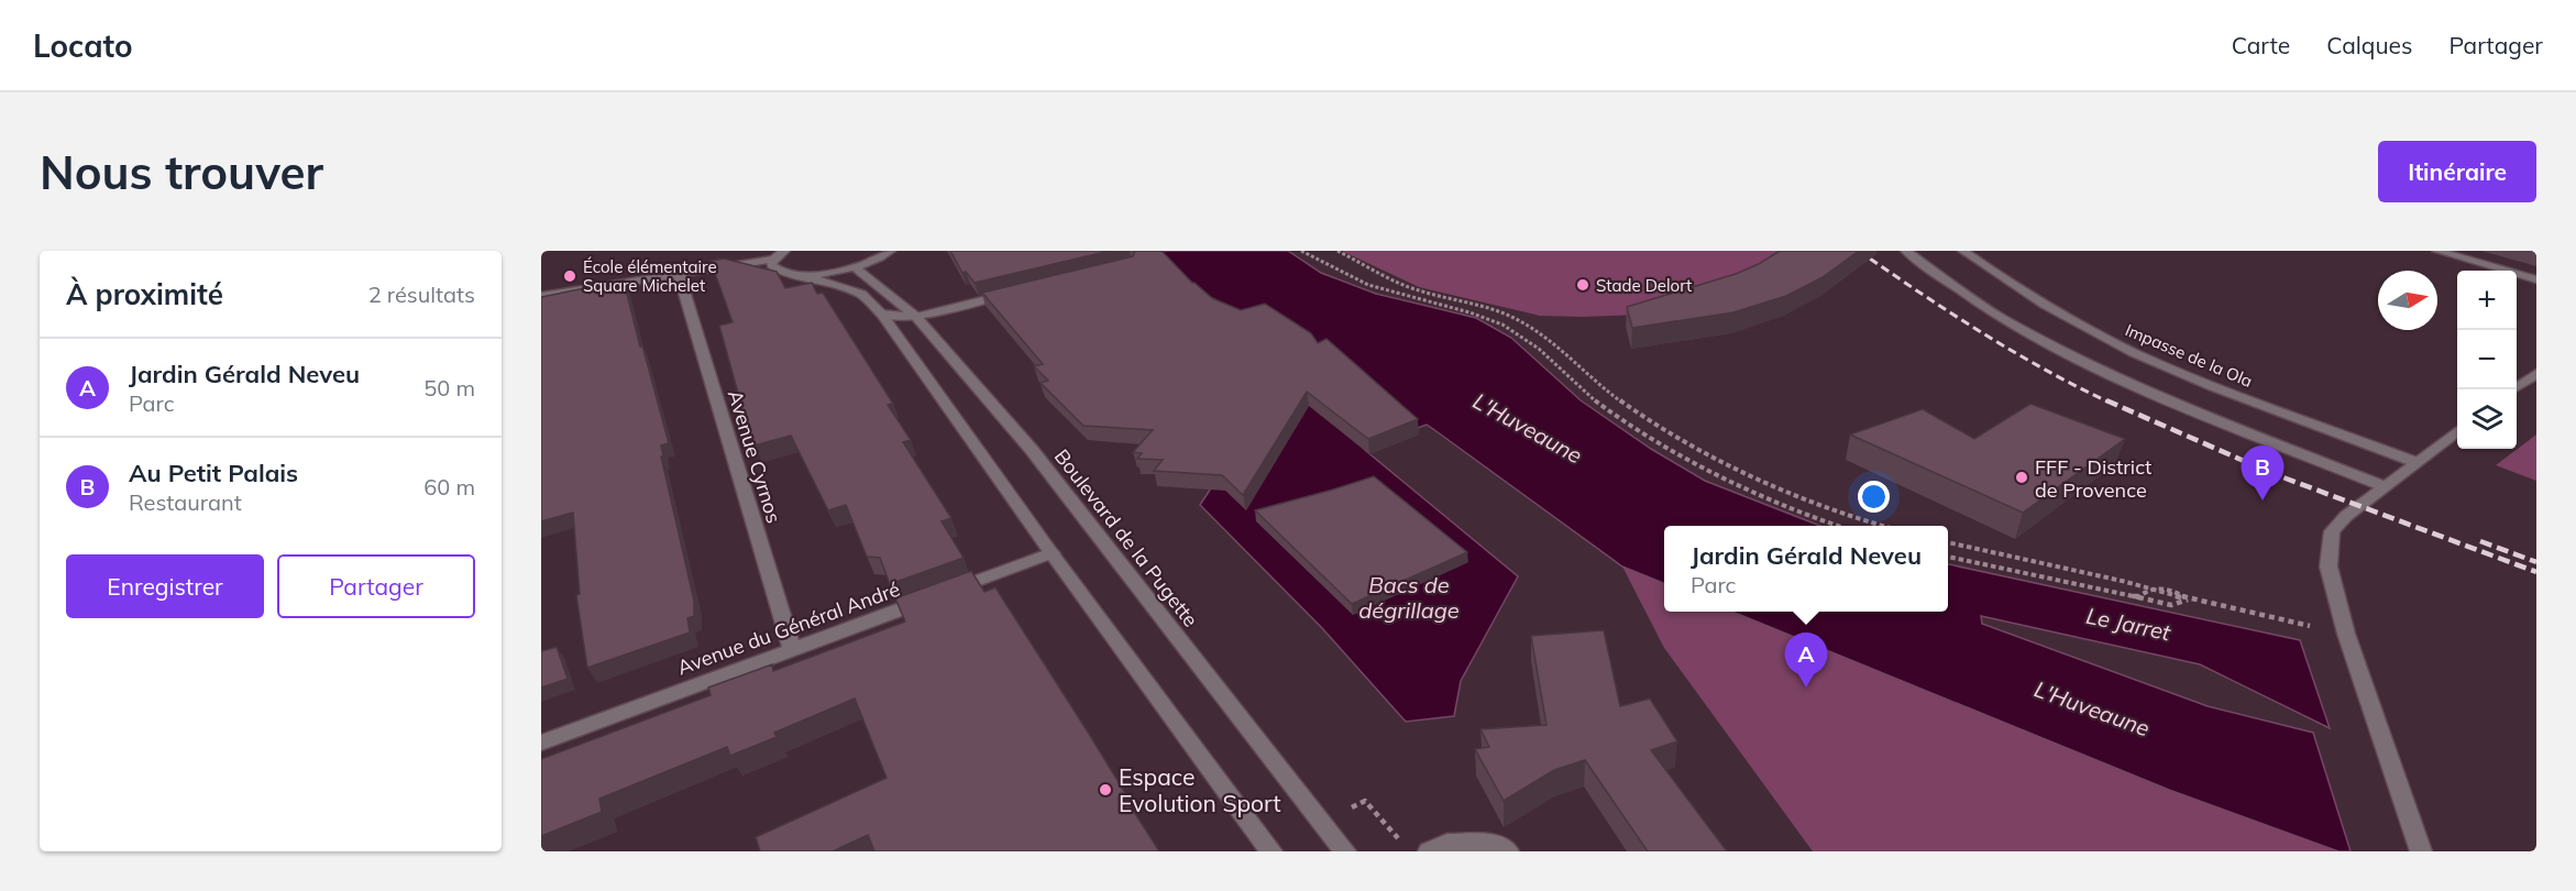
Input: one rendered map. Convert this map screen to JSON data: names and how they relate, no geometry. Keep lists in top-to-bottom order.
{
  "streets": {
    "street": [
      "Impasse de la Ola",
      "Avenue Cyrnos",
      "Boulevard de la Pugette",
      "Avenue du Général André"
    ]
  },
  "crossings": [
    ["Avenue Cyrnos", "Avenue du Général André"]
  ],
  "water": ["L'Huveaune", "Bacs de dégrillage", "Le Jarret"],
  "places": [
    "École élémentaire Square Michelet",
    "Stade Delort",
    "FFF - District de Provence",
    "Espace Evolution Sport"
  ],
  "north": "right",
  "page": {
    "header": "Locato",
    "nav": ["Carte", "Calques", "Partager"],
    "buttons": [
      "Itinéraire",
      ["Enregistrer", "Partager"]
    ],
    "title": "Nous trouver",
    "heading": ["À proximité", "2 résultats"],
    "map_buttons": ["+", "−"],
    "list": [
      {
        "mark": "A",
        "name": "Jardin Gérald Neveu",
        "note": "Parc",
        "value": "50 m"
      },
      {
        "mark": "B",
        "name": "Au Petit Palais",
        "note": "Restaurant",
        "value": "60 m"
      }
    ],
    "pins": ["B", "A"],
    "popup": ["Jardin Gérald Neveu", "Parc"]
  }
}
